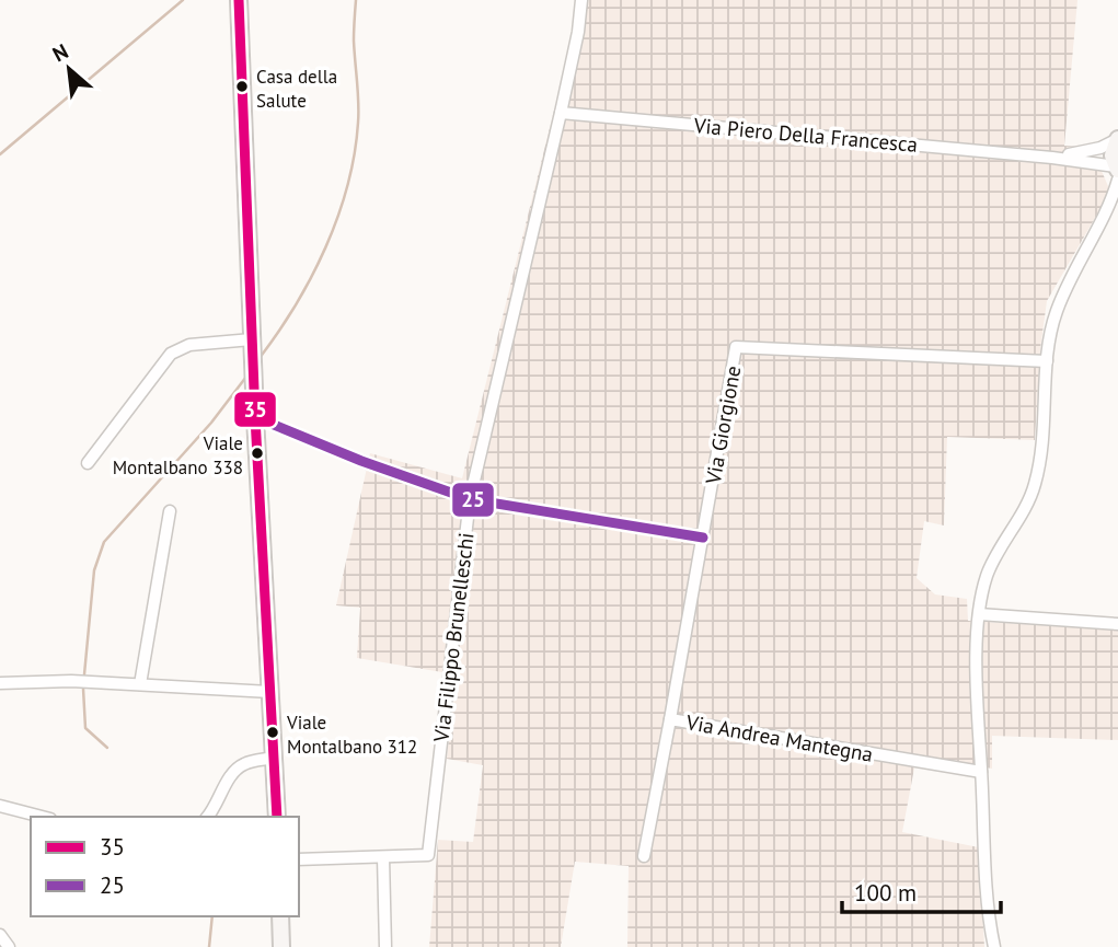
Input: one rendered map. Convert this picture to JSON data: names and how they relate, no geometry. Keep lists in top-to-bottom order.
{
  "streets": {
    "street": [
      "Via Piero Della Francesca",
      "Via Giorgione",
      "Via Filippo Brunelleschi",
      "Via Andrea Mantegna"
    ]
  },
  "crossings": [
    ["Via Piero Della Francesca", "Via Filippo Brunelleschi"],
    ["Via Giorgione", "Via Andrea Mantegna"]
  ],
  "places": ["Casa della Salute", "Viale Montalbano 338", "Viale Montalbano 312"],
  "lines": ["transit line 35", "transit line 25"],
  "legend": ["35", "25"],
  "scale_bar": "100 m",
  "north": "top left"
}
